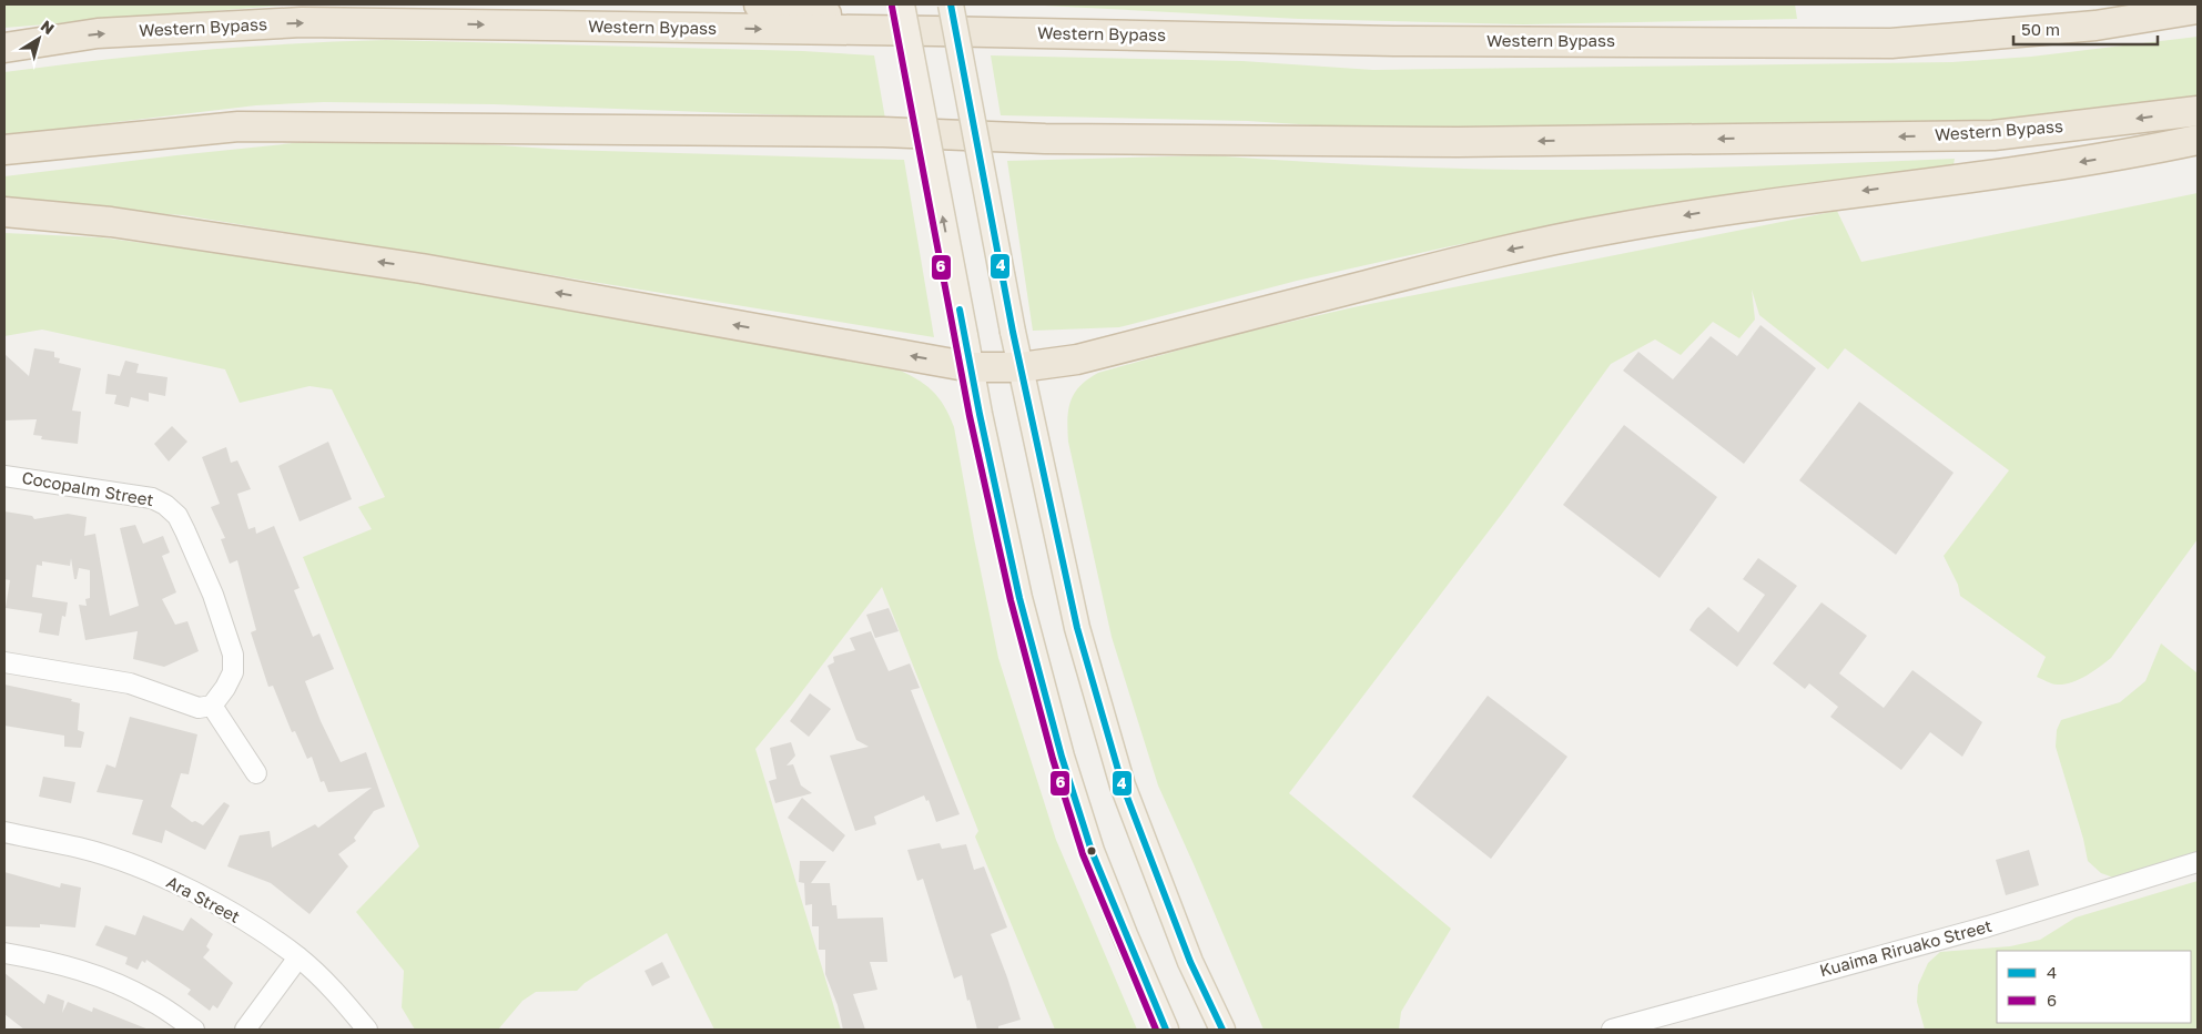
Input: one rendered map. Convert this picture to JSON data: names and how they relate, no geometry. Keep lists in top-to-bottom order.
{
  "streets": {
    "highway": ["Western Bypass"],
    "street": ["Cocopalm Street", "Ara Street", "Kuaima Riruako Street"]
  },
  "lines": ["transit line 4", "transit line 6"],
  "legend": ["4", "6"],
  "scale_bar": "50 m",
  "north": "top right"
}
